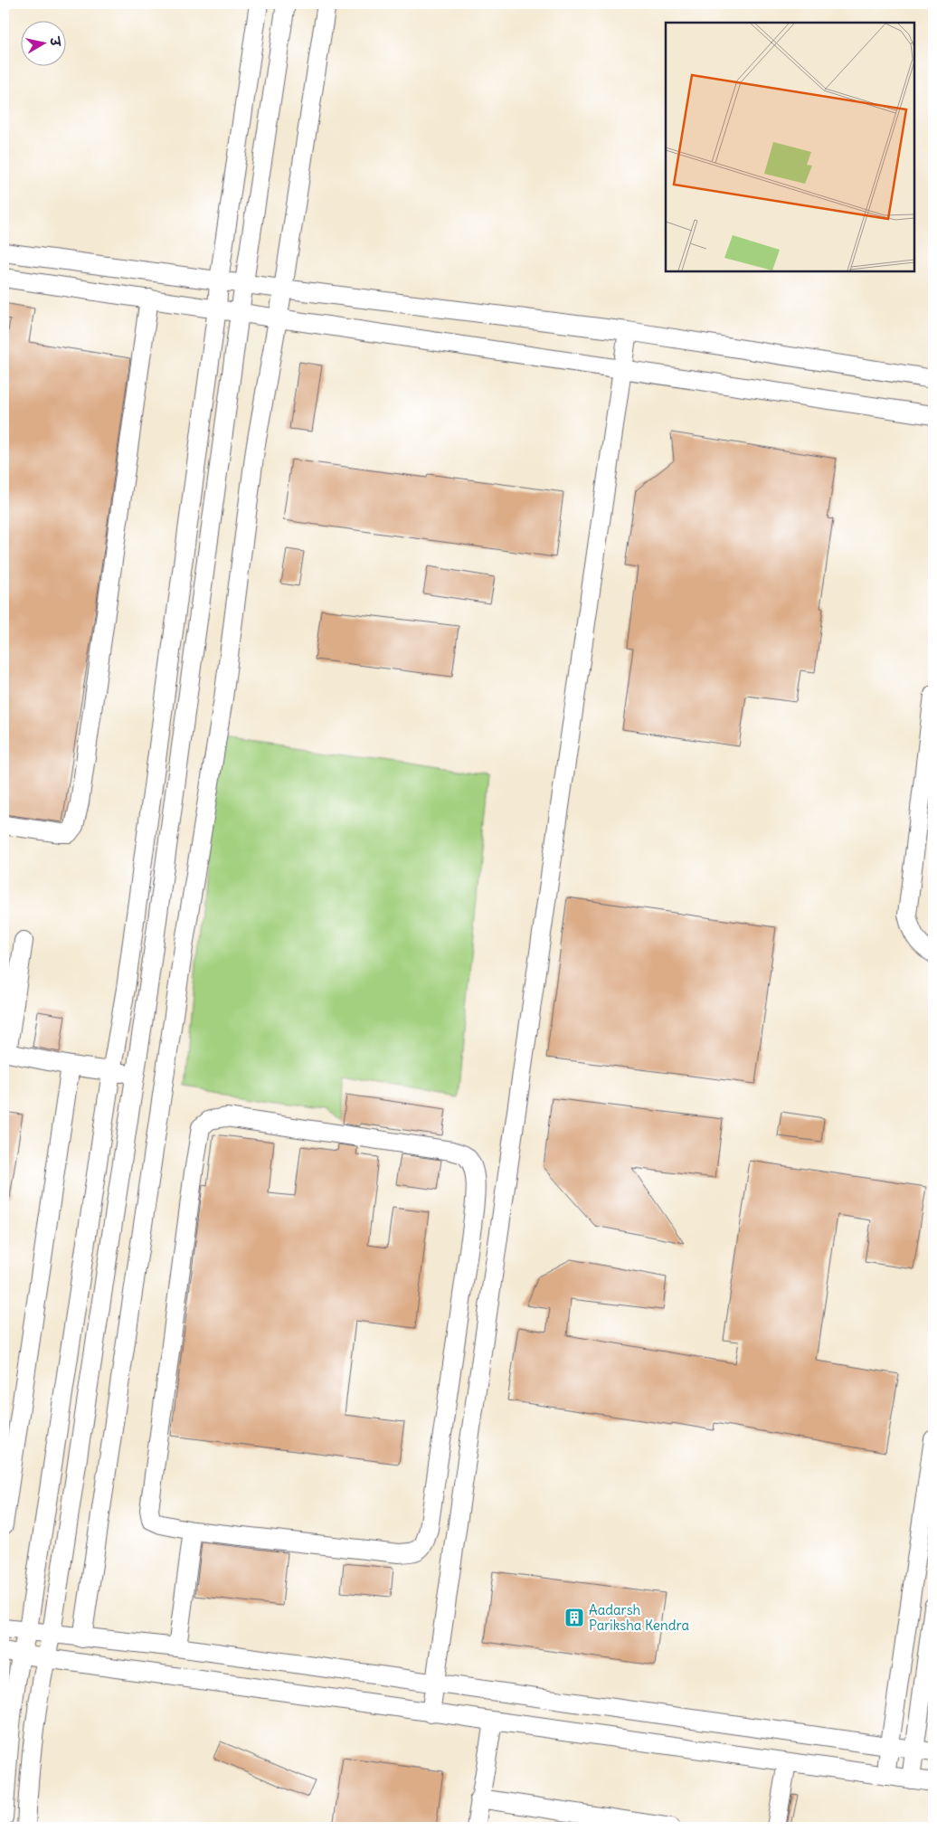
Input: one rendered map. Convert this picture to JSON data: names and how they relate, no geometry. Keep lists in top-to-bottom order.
{
  "places": {
    "building": ["Aadarsh Pariksha Kendra"]
  },
  "north": "right"
}
